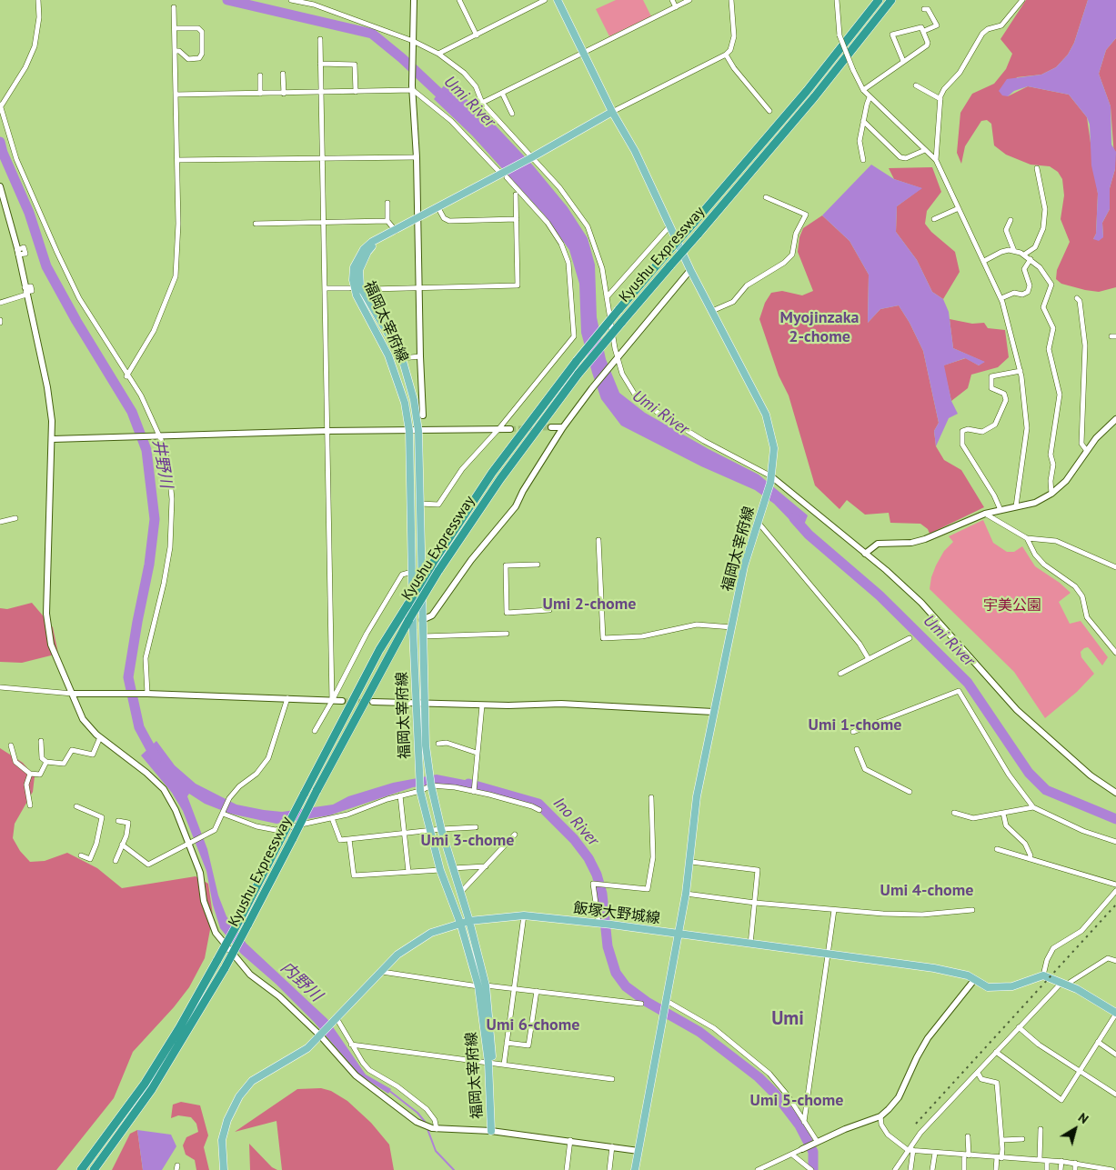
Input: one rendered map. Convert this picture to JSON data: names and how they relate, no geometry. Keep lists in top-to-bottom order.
{
  "streets": {
    "highway": ["Kyushu Expressway"],
    "main road": ["福岡太宰府線", "飯塚大野城線"]
  },
  "crossings": [
    ["福岡太宰府線", "飯塚大野城線"]
  ],
  "districts": [
    "Myojinzaka 2-chome",
    "Umi 2-chome",
    "Umi 1-chome",
    "Umi 3-chome",
    "Umi 4-chome",
    "Umi",
    "Umi 6-chome",
    "Umi 5-chome"
  ],
  "water": [
    "Umi River",
    "井野川",
    "Ino River",
    "内野川"
  ],
  "parks": ["宇美公園"],
  "north": "top right"
}
